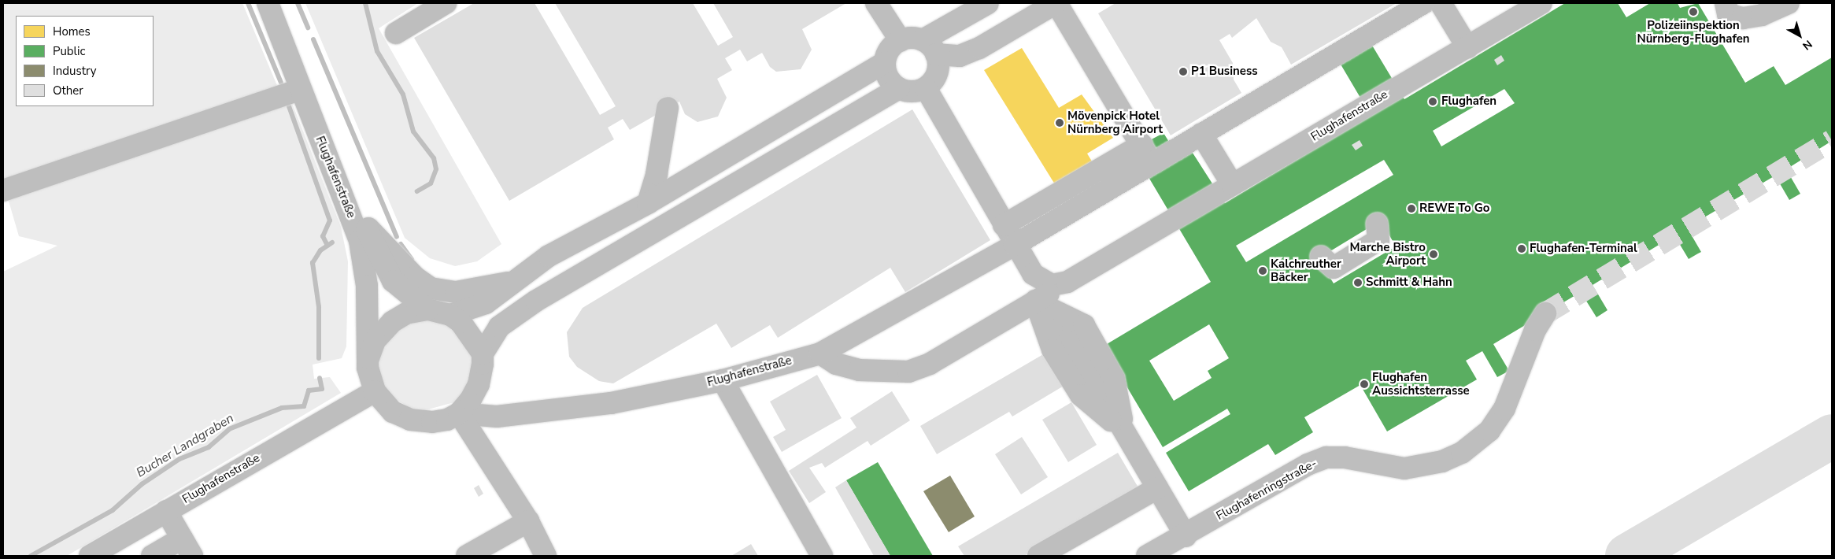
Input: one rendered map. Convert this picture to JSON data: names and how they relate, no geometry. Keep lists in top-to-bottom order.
{
  "streets": {
    "street": ["Flughafenstraße", "Flughafenringstraße-"]
  },
  "water": ["Bucher Landgraben"],
  "places": [
    "Polizeiinspektion Nürnberg-Flughafen",
    "P1 Business",
    "Flughafen",
    "Mövenpick Hotel Nürnberg Airport",
    "REWE To Go",
    "Flughafen-Terminal",
    "Marche Bistro Airport",
    "Kalchreuther Bäcker",
    "Schmitt & Hahn",
    "Flughafen Aussichtsterrasse"
  ],
  "legend": [
    "Homes",
    "Public",
    "Industry",
    "Other"
  ],
  "north": "bottom right"
}
